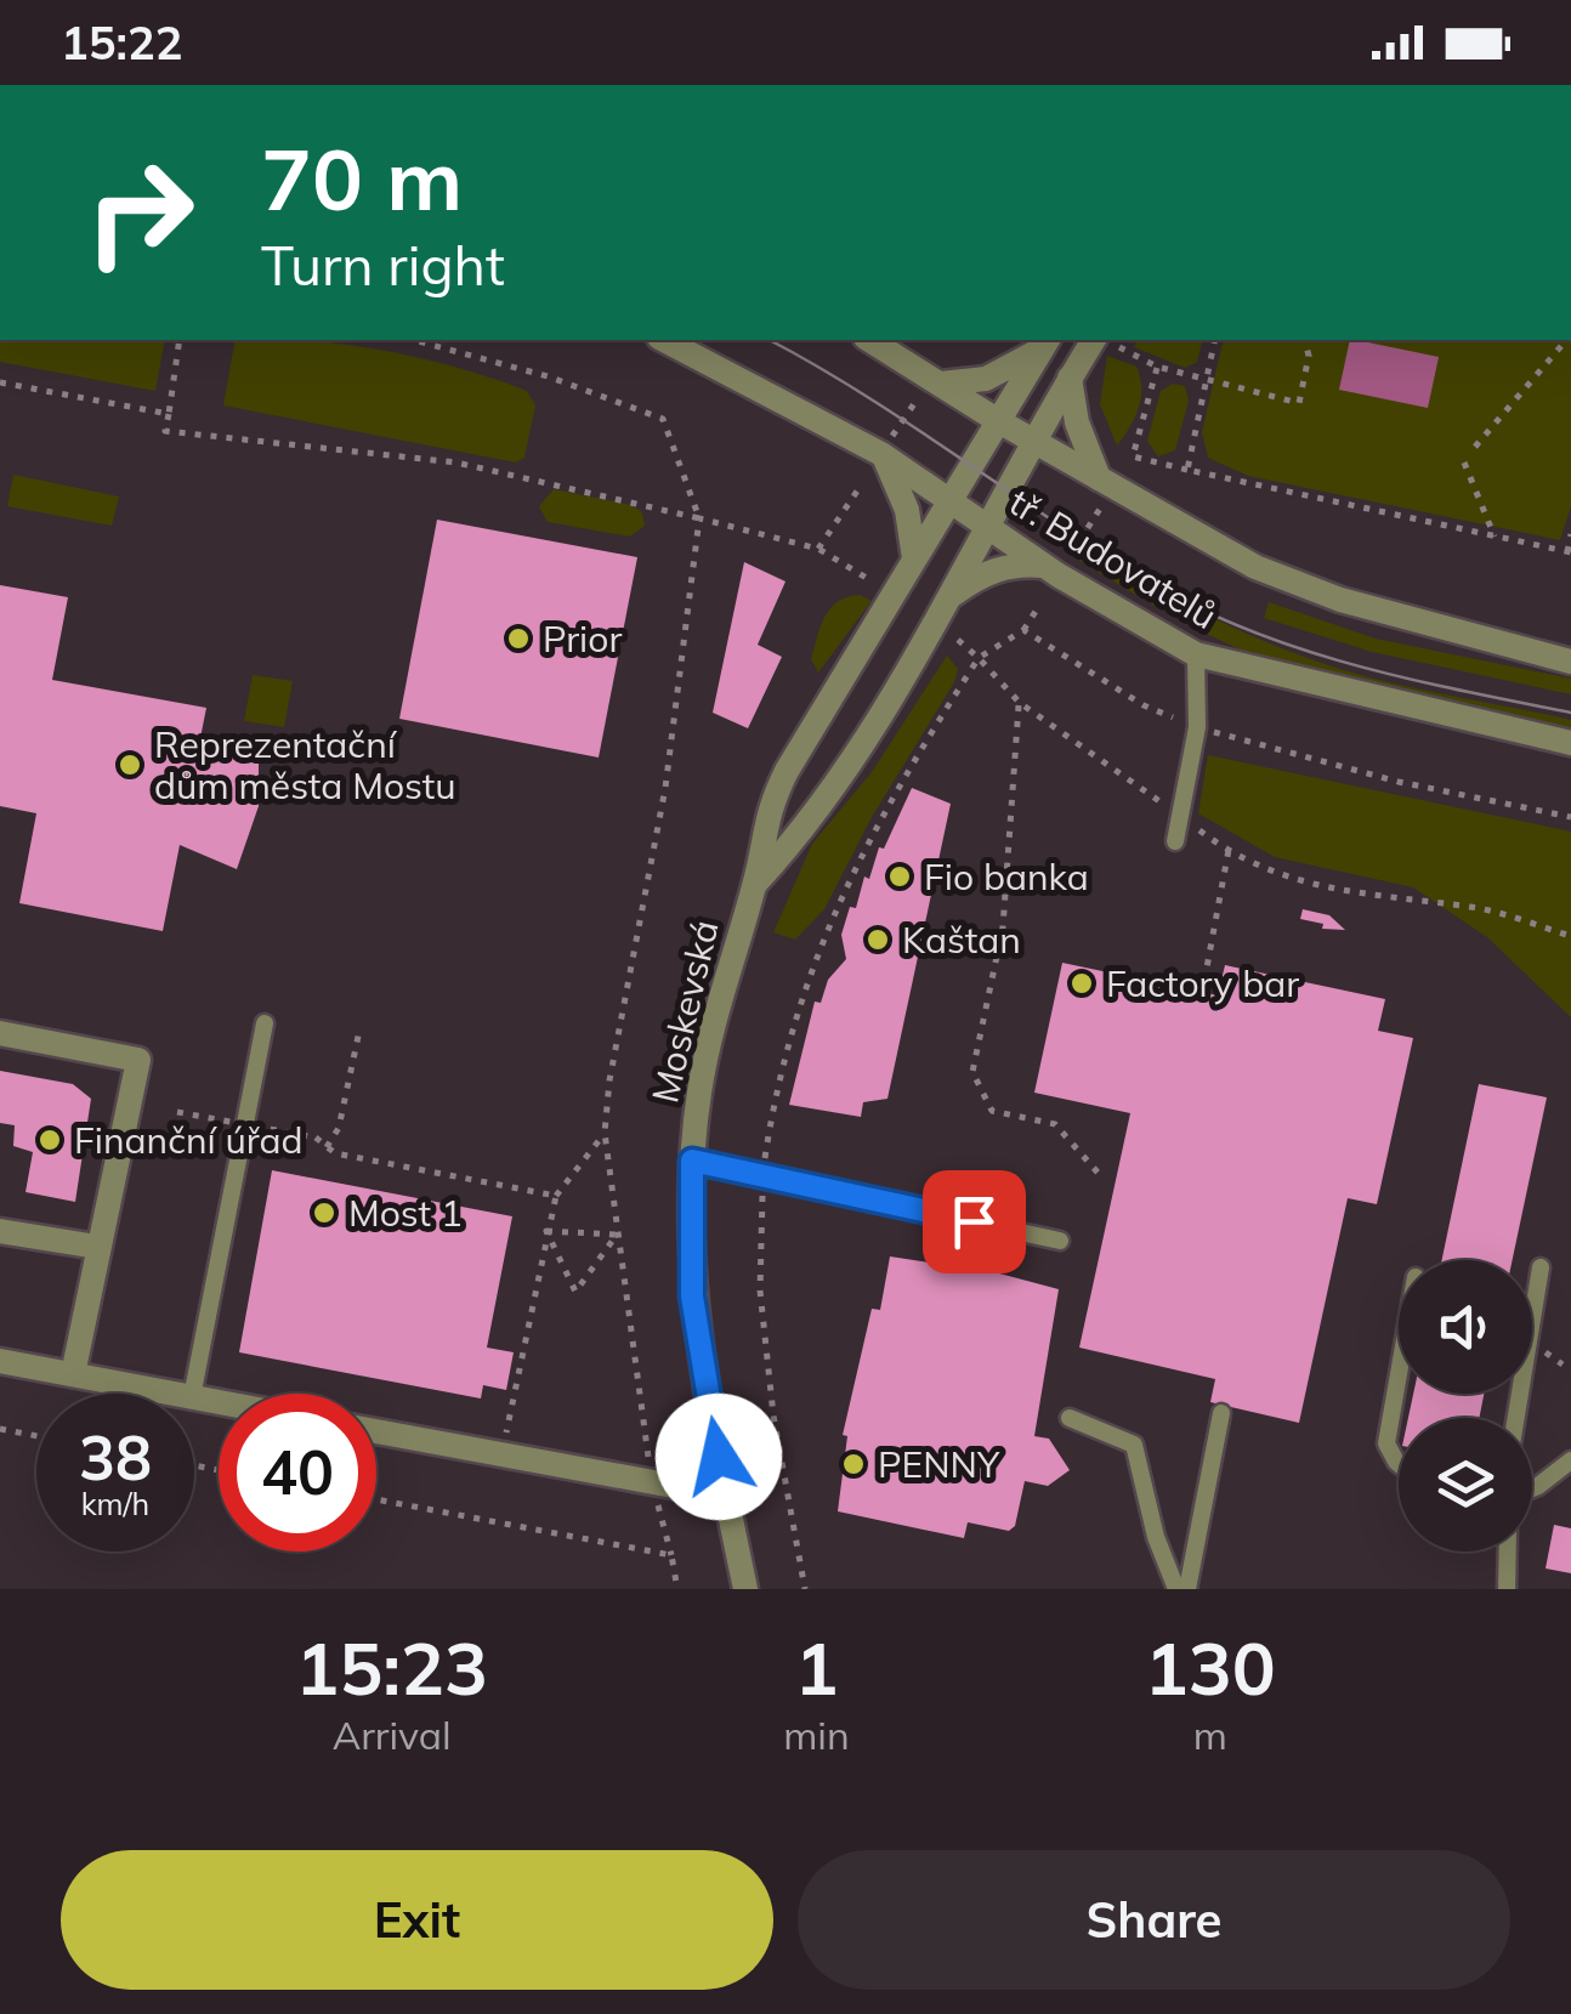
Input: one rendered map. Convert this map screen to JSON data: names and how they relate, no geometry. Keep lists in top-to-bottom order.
{
  "streets": {
    "street": ["tř. Budovatelů", "Moskevská"]
  },
  "crossings": [
    ["tř. Budovatelů", "Moskevská"]
  ],
  "places": [
    "Prior",
    "Reprezentační dům města Mostu",
    "Fio banka",
    "Kaštan",
    "Factory bar",
    "Finanční úřad",
    "Most 1",
    "PENNY"
  ],
  "page": {
    "status": "15:22",
    "turn": ["70 m", "Turn right"],
    "speed": "38 km/h",
    "limit": "40",
    "eta": [
      "15:23",
      "Arrival",
      "1",
      "min",
      "130",
      "m"
    ],
    "buttons": ["Exit", "Share"]
  }
}
